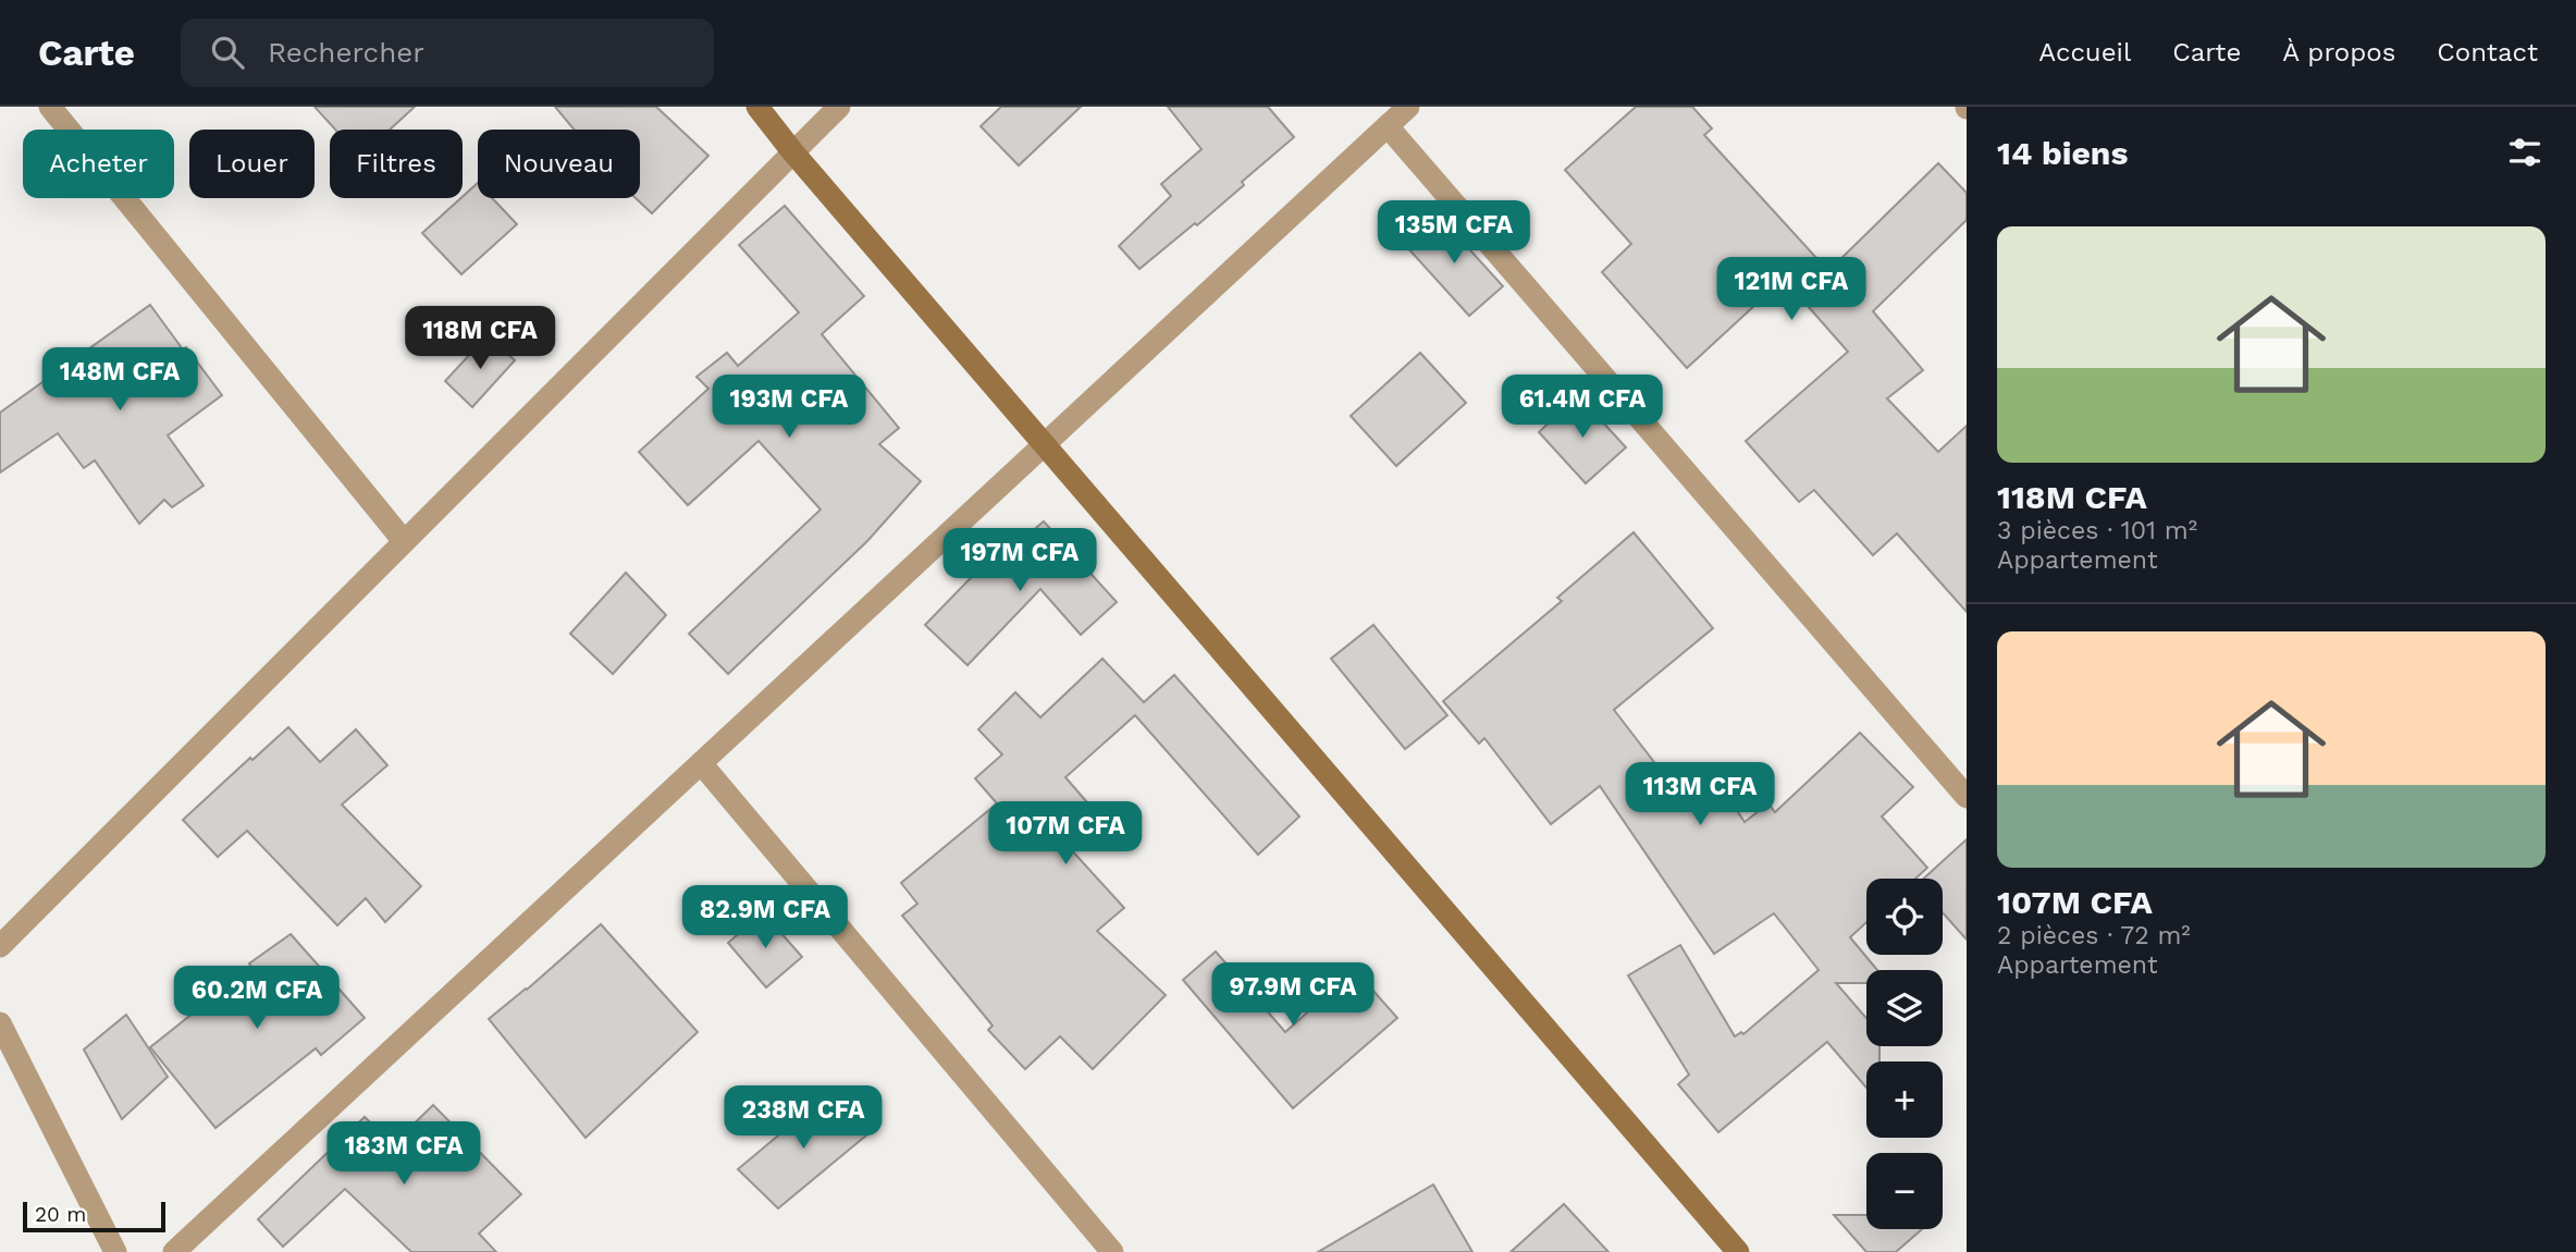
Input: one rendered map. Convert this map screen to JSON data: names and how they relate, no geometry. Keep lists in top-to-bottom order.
{
  "scale_bar": "20 m",
  "page": {
    "header": "Carte",
    "search": "Rechercher",
    "nav": [
      "Accueil",
      "Carte",
      "À propos",
      "Contact"
    ],
    "heading": "14 biens",
    "chip": [
      "Acheter",
      "Louer",
      "Filtres",
      "Nouveau"
    ],
    "list": [
      {
        "name": "118M CFA",
        "note": "3 pièces · 101 m² · Appartement"
      },
      {
        "name": "107M CFA",
        "note": "2 pièces · 72 m² · Appartement"
      }
    ],
    "price": [
      "135M CFA",
      "121M CFA",
      "118M CFA",
      "148M CFA",
      "193M CFA",
      "61.4M CFA",
      "197M CFA",
      "113M CFA",
      "107M CFA",
      "82.9M CFA",
      "97.9M CFA",
      "60.2M CFA",
      "238M CFA",
      "183M CFA"
    ],
    "map_buttons": ["+", "−"],
    "scale": "20 m"
  }
}
